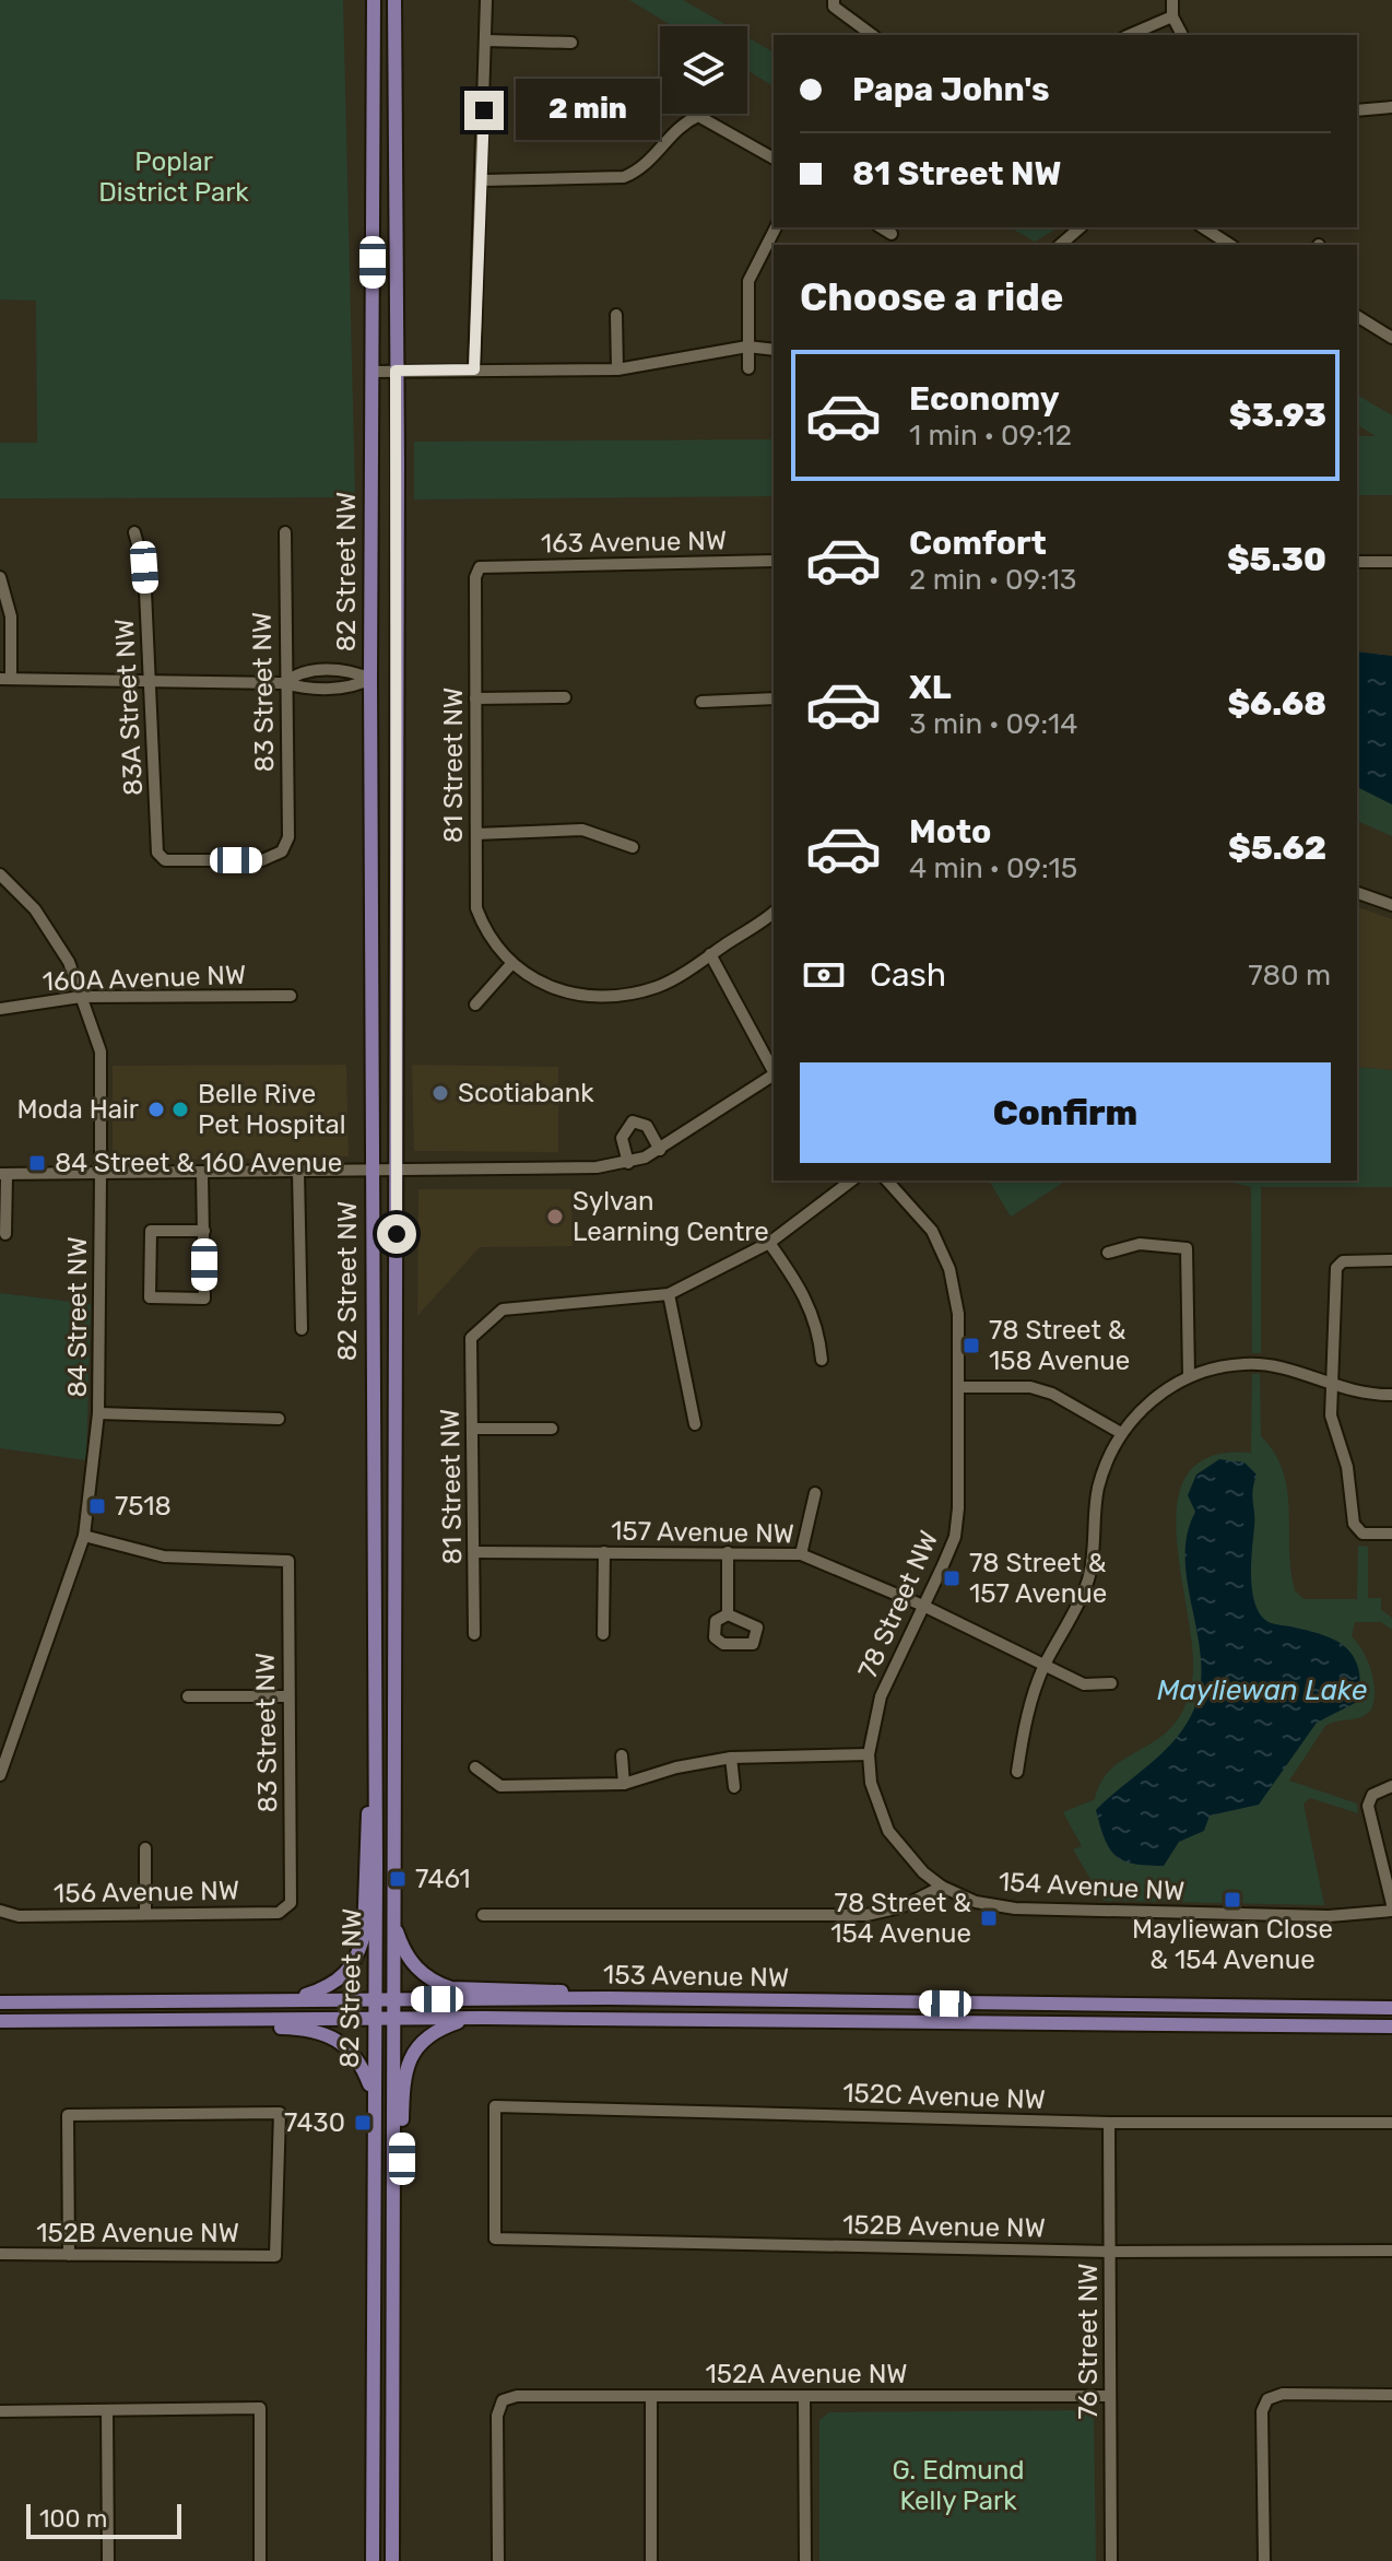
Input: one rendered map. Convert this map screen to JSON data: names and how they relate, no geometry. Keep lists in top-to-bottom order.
{
  "streets": {
    "main road": ["82 Street NW", "153 Avenue NW"],
    "street": [
      "163 Avenue NW",
      "83 Street NW",
      "83A Street NW",
      "81 Street NW",
      "160A Avenue NW",
      "84 Street NW",
      "157 Avenue NW",
      "78 Street NW",
      "154 Avenue NW",
      "156 Avenue NW",
      "152C Avenue NW",
      "152B Avenue NW",
      "76 Street NW",
      "152A Avenue NW"
    ]
  },
  "crossings": [
    ["163 Avenue NW", "81 Street NW"],
    ["82 Street NW", "153 Avenue NW"],
    ["83 Street NW", "83A Street NW"],
    ["83 Street NW", "84 Street NW"],
    ["83 Street NW", "156 Avenue NW"],
    ["81 Street NW", "157 Avenue NW"],
    ["160A Avenue NW", "84 Street NW"],
    ["157 Avenue NW", "78 Street NW"],
    ["78 Street NW", "154 Avenue NW"],
    ["152C Avenue NW", "152B Avenue NW"],
    ["152C Avenue NW", "76 Street NW"],
    ["152B Avenue NW", "76 Street NW"],
    ["76 Street NW", "152A Avenue NW"]
  ],
  "water": ["Mayliewan Lake"],
  "parks": ["Poplar District Park", "G. Edmund Kelly Park"],
  "places": {
    "other": [
      "Scotiabank",
      "Moda Hair",
      "Belle Rive Pet Hospital",
      "Sylvan Learning Centre"
    ],
    "transit": [
      "84 Street & 160 Avenue",
      "78 Street & 158 Avenue",
      "7518",
      "78 Street & 157 Avenue",
      "7461",
      "Mayliewan Close & 154 Avenue",
      "78 Street & 154 Avenue",
      "7430"
    ]
  },
  "scale_bar": "100 m",
  "page": {
    "banner": ["Papa John's", "81 Street NW"],
    "bubble": "2 min",
    "heading": "Choose a ride",
    "list": [
      {
        "name": "Economy",
        "note": "1 min · 09:12",
        "value": "$3.93"
      },
      {
        "name": "Comfort",
        "note": "2 min · 09:13",
        "value": "$5.30"
      },
      {
        "name": "XL",
        "note": "3 min · 09:14",
        "value": "$6.68"
      },
      {
        "name": "Moto",
        "note": "4 min · 09:15",
        "value": "$5.62"
      }
    ],
    "pay": ["Cash", "780 m"],
    "buttons": "Confirm",
    "scale": "100 m"
  }
}
